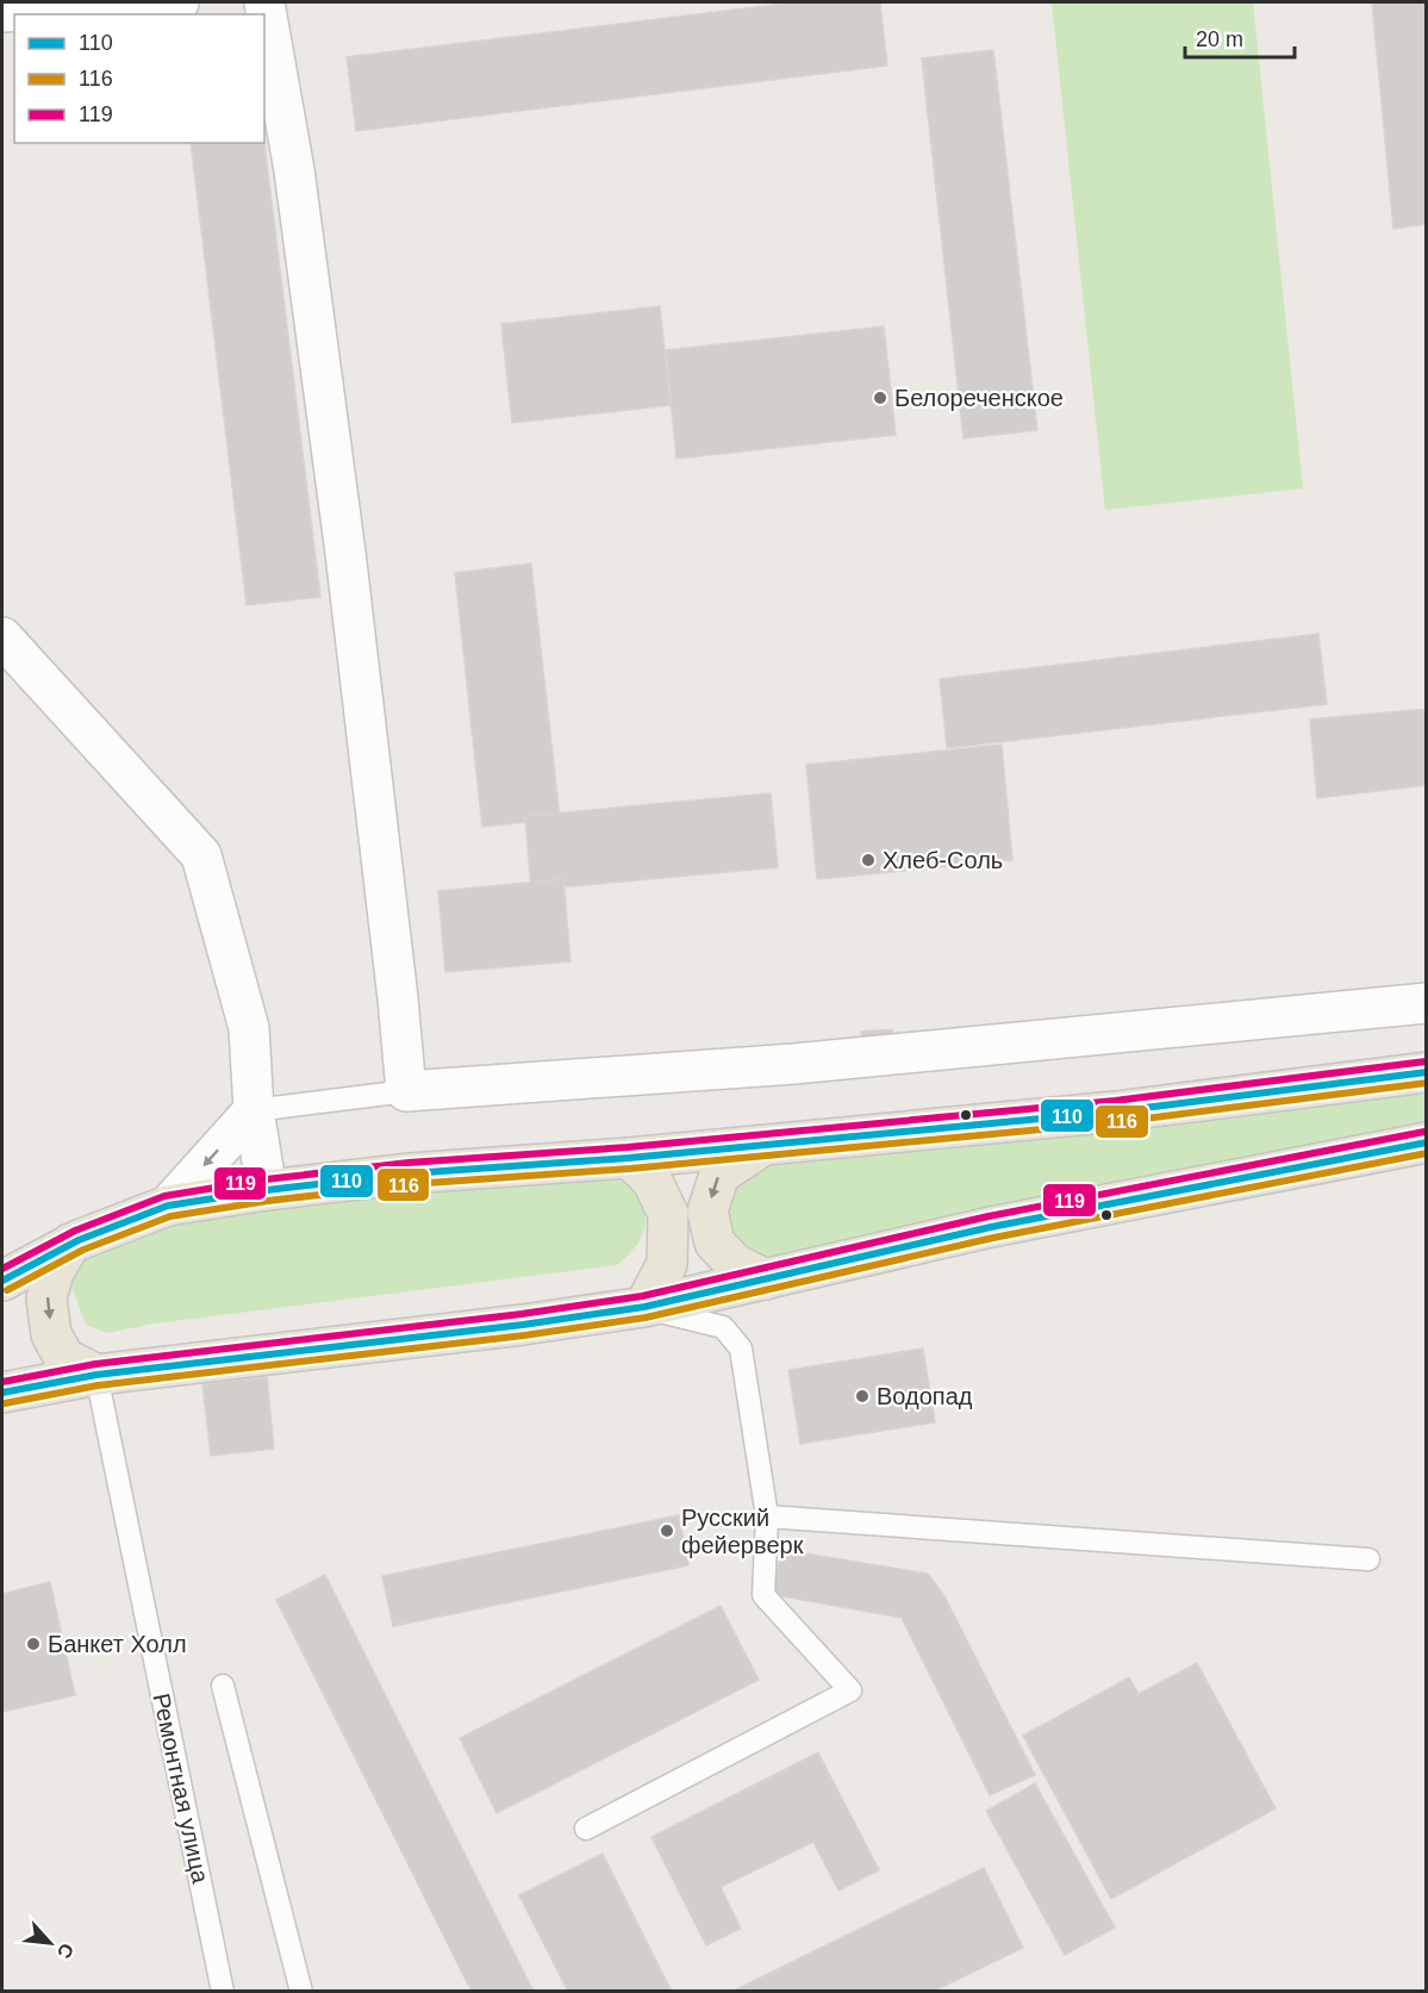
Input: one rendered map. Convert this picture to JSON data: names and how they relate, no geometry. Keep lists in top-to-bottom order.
{
  "streets": {
    "lane": ["Ремонтная улица"]
  },
  "places": [
    "Белореченское",
    "Хлеб-Соль",
    "Водопад",
    "Русский фейерверк",
    "Банкет Холл"
  ],
  "lines": ["transit line 119", "transit line 110", "transit line 116"],
  "legend": ["110", "116", "119"],
  "scale_bar": "20 m",
  "north": "bottom right"
}
